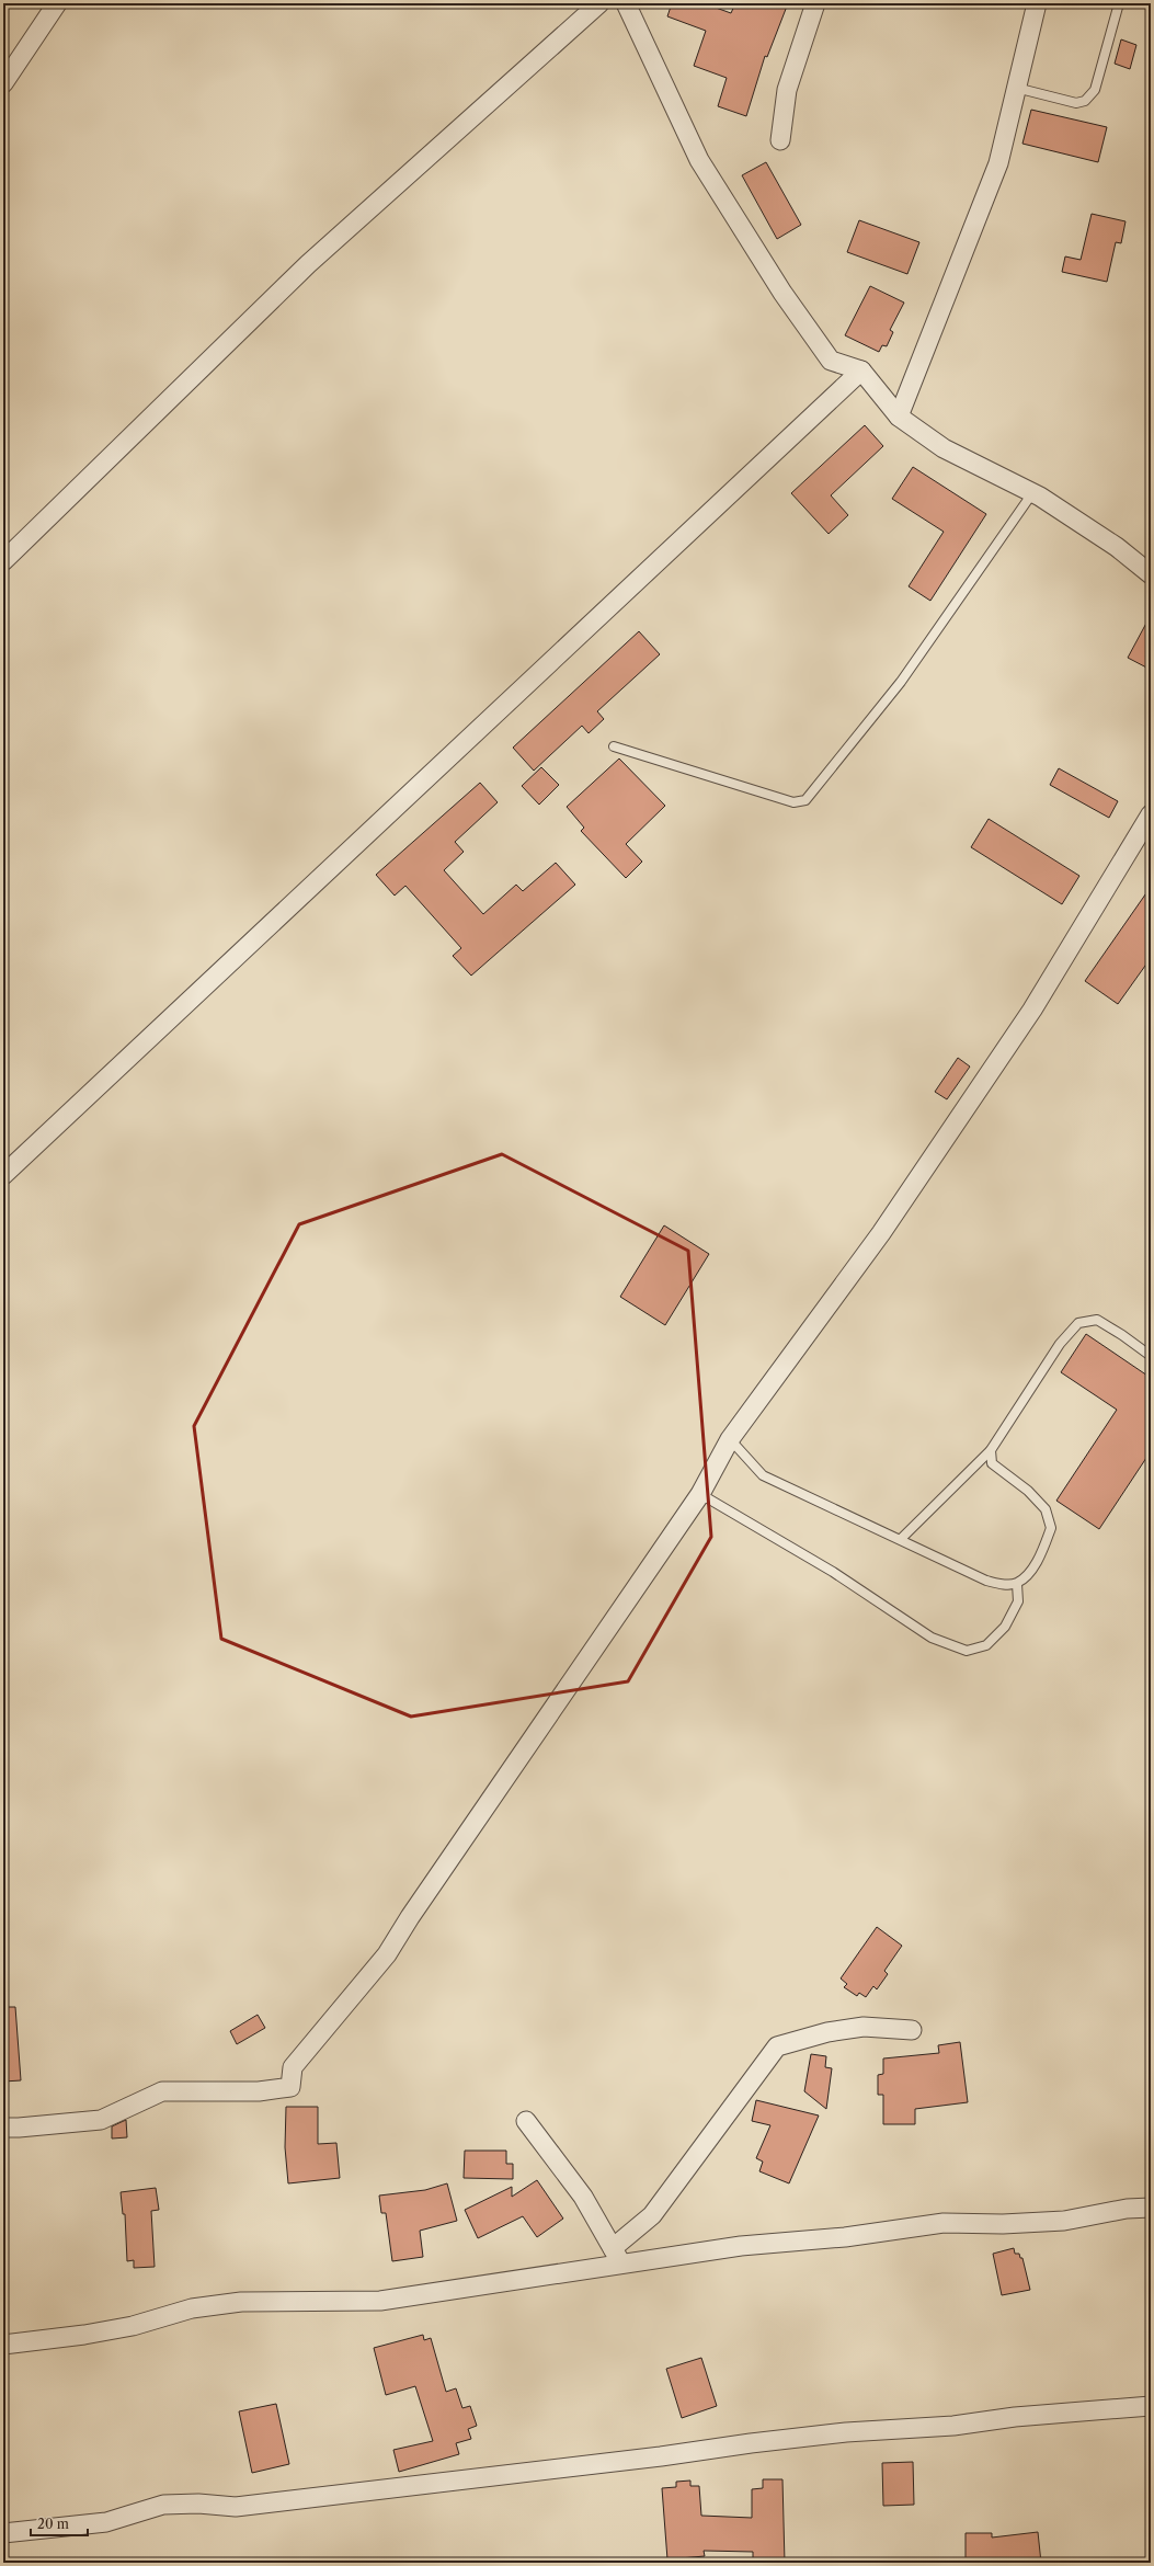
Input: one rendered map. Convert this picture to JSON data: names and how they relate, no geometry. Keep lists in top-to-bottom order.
{
  "scale_bar": "20 m"
}
